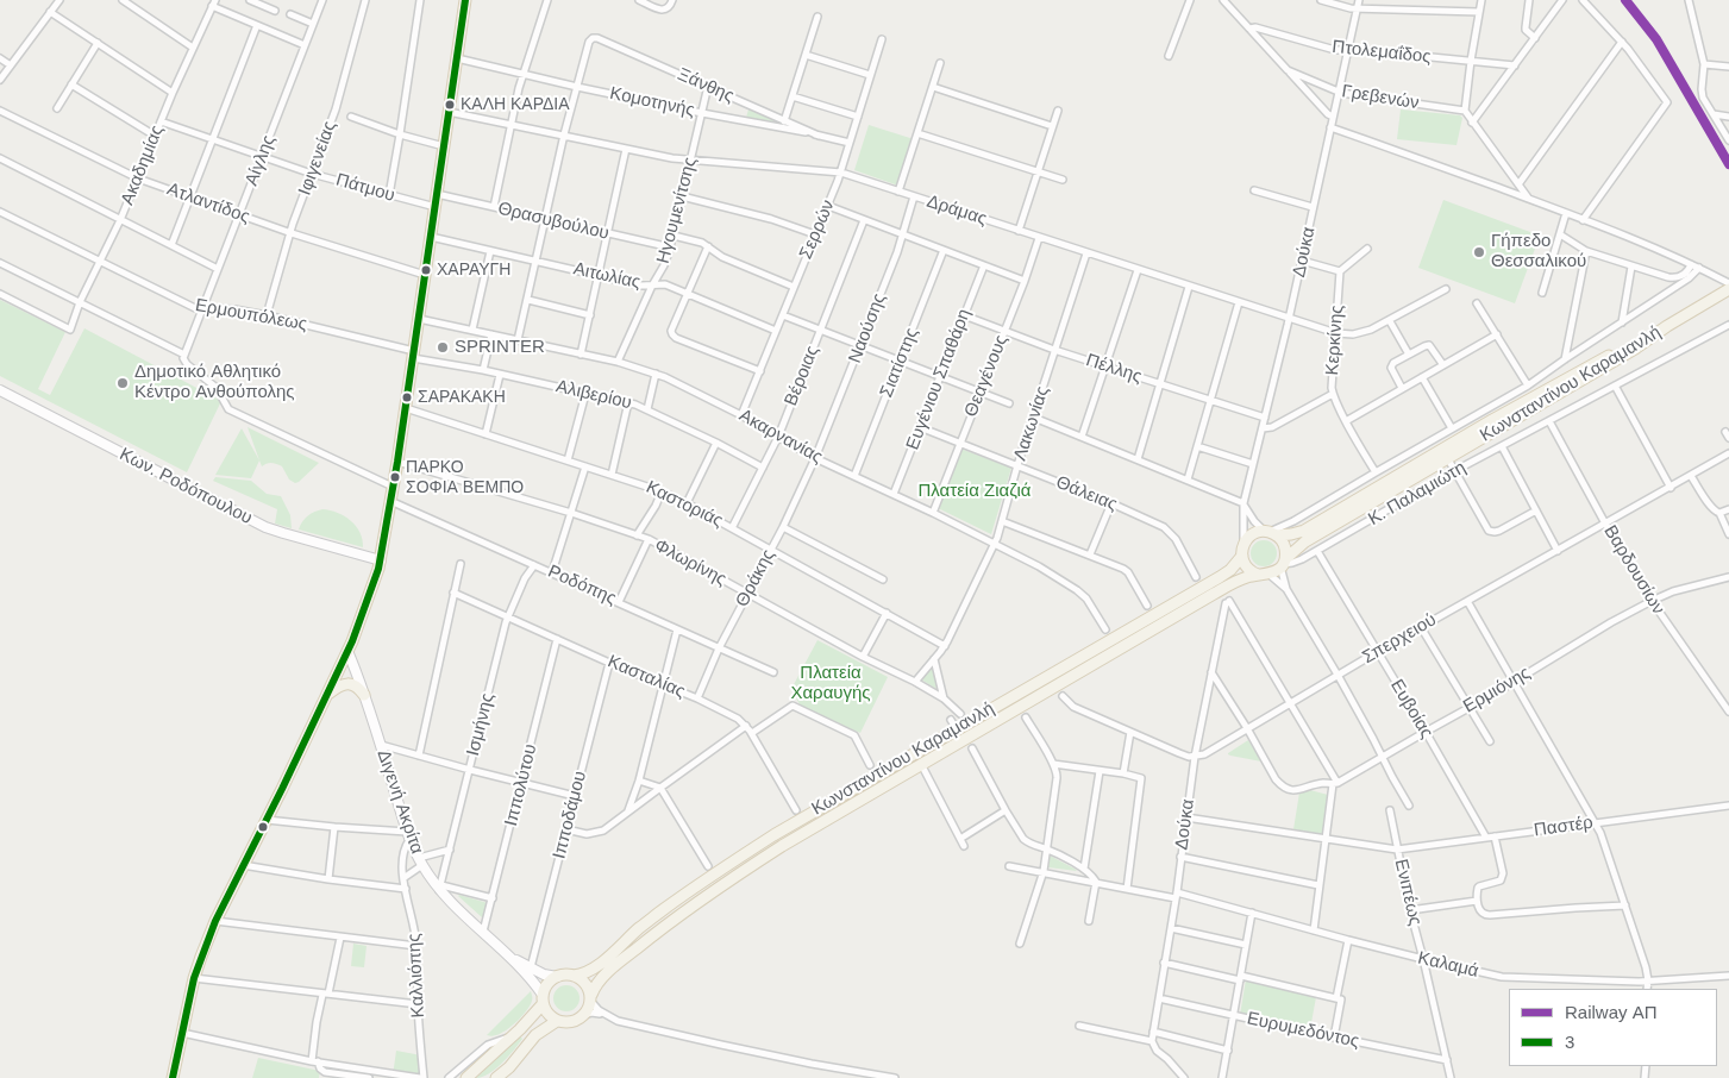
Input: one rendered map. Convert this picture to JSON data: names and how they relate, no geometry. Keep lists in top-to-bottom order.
{
  "streets": {
    "main road": ["Κωνσταντίνου Καραμανλή", "Κων. Ροδόπουλου", "Διγενή Ακρίτα"],
    "street": [
      "Πτολεμαΐδος",
      "Ξάνθης",
      "Γρεβενών",
      "Κομοτηνής",
      "Ιφιγενείας",
      "Αίγλης",
      "Ακαδημίας",
      "Πάτμου",
      "Ατλαντίδος",
      "Ηγουμενίτσης",
      "Δράμας",
      "Θρασυβούλου",
      "Σερρών",
      "Δούκα",
      "Αιτωλίας",
      "Ερμουπόλεως",
      "Ναούσης",
      "Κερκίνης",
      "Σιατίστης",
      "Πέλλης",
      "Βέροιας",
      "Θεαγένους",
      "Ευγένιου Σπαθάρη",
      "Αλιβερίου",
      "Λακωνίας",
      "Ακαρνανίας",
      "Θάλειας",
      "Κ. Παλαμιώτη",
      "Καστοριάς",
      "Φλωρίνης",
      "Βαρδουσίων",
      "Θράκης",
      "Ροδόπης",
      "Σπερχειού",
      "Κασταλίας",
      "Ερμιόνης",
      "Ευβοίας",
      "Ισμήνης",
      "Ιππολύτου",
      "Ιπποδάμου",
      "Παστέρ",
      "Ενιπέως",
      "Καλαμά",
      "Καλλιόπης",
      "Ευρυμεδόντος"
    ]
  },
  "crossings": [
    ["Πτολεμαΐδος", "Γρεβενών"],
    ["Πτολεμαΐδος", "Δούκα"],
    ["Ξάνθης", "Κομοτηνής"],
    ["Ξάνθης", "Ηγουμενίτσης"],
    ["Γρεβενών", "Δούκα"],
    ["Κομοτηνής", "Ηγουμενίτσης"],
    ["Κομοτηνής", "Σερρών"],
    ["Ιφιγενείας", "Πάτμου"],
    ["Ιφιγενείας", "Ατλαντίδος"],
    ["Ιφιγενείας", "Ερμουπόλεως"],
    ["Αίγλης", "Πάτμου"],
    ["Αίγλης", "Ατλαντίδος"],
    ["Αίγλης", "Ερμουπόλεως"],
    ["Ακαδημίας", "Πάτμου"],
    ["Ακαδημίας", "Ατλαντίδος"],
    ["Ακαδημίας", "Ερμουπόλεως"],
    ["Ηγουμενίτσης", "Δράμας"],
    ["Ηγουμενίτσης", "Θρασυβούλου"],
    ["Ηγουμενίτσης", "Αιτωλίας"],
    ["Ηγουμενίτσης", "Ακαρνανίας"],
    ["Δράμας", "Σερρών"],
    ["Δράμας", "Δούκα"],
    ["Δράμας", "Ναούσης"],
    ["Δράμας", "Κερκίνης"],
    ["Δράμας", "Θεαγένους"],
    ["Δράμας", "Λακωνίας"],
    ["Σερρών", "Αιτωλίας"],
    ["Σερρών", "Ακαρνανίας"],
    ["Δούκα", "Πέλλης"],
    ["Δούκα", "Κωνσταντίνου Καραμανλή"],
    ["Δούκα", "Κ. Παλαμιώτη"],
    ["Δούκα", "Σπερχειού"],
    ["Δούκα", "Παστέρ"],
    ["Δούκα", "Καλαμά"],
    ["Δούκα", "Ευρυμεδόντος"],
    ["Ερμουπόλεως", "Αλιβερίου"],
    ["Ναούσης", "Ακαρνανίας"],
    ["Ναούσης", "Θράκης"],
    ["Κερκίνης", "Κωνσταντίνου Καραμανλή"],
    ["Σιατίστης", "Ακαρνανίας"],
    ["Πέλλης", "Θεαγένους"],
    ["Πέλλης", "Ευγένιου Σπαθάρη"],
    ["Πέλλης", "Λακωνίας"],
    ["Βέροιας", "Αλιβερίου"],
    ["Βέροιας", "Ακαρνανίας"],
    ["Βέροιας", "Καστοριάς"],
    ["Θεαγένους", "Ακαρνανίας"],
    ["Θεαγένους", "Θάλειας"],
    ["Ευγένιου Σπαθάρη", "Ακαρνανίας"],
    ["Ευγένιου Σπαθάρη", "Θάλειας"],
    ["Κωνσταντίνου Καραμανλή", "Κ. Παλαμιώτη"],
    ["Κωνσταντίνου Καραμανλή", "Διγενή Ακρίτα"],
    ["Λακωνίας", "Ακαρνανίας"],
    ["Λακωνίας", "Θάλειας"],
    ["Λακωνίας", "Καστοριάς"],
    ["Λακωνίας", "Φλωρίνης"],
    ["Ακαρνανίας", "Θράκης"],
    ["Κ. Παλαμιώτη", "Βαρδουσίων"],
    ["Κ. Παλαμιώτη", "Ευβοίας"],
    ["Καστοριάς", "Θράκης"],
    ["Φλωρίνης", "Θράκης"],
    ["Βαρδουσίων", "Σπερχειού"],
    ["Βαρδουσίων", "Ερμιόνης"],
    ["Θράκης", "Ροδόπης"],
    ["Θράκης", "Κασταλίας"],
    ["Ροδόπης", "Ισμήνης"],
    ["Σπερχειού", "Ευβοίας"],
    ["Κασταλίας", "Ισμήνης"],
    ["Κασταλίας", "Ιππολύτου"],
    ["Κασταλίας", "Ιπποδάμου"],
    ["Ερμιόνης", "Ευβοίας"],
    ["Ευβοίας", "Παστέρ"],
    ["Ισμήνης", "Διγενή Ακρίτα"],
    ["Ιππολύτου", "Διγενή Ακρίτα"],
    ["Διγενή Ακρίτα", "Ιπποδάμου"],
    ["Διγενή Ακρίτα", "Καλλιόπης"],
    ["Παστέρ", "Ενιπέως"],
    ["Ενιπέως", "Καλαμά"],
    ["Ενιπέως", "Ευρυμεδόντος"]
  ],
  "parks": ["Πλατεία Ζιαζιά", "Πλατεία Χαραυγής"],
  "places": [
    "ΚΑΛΗ ΚΑΡΔΙΑ",
    "Γήπεδο Θεσσαλικού",
    "ΧΑΡΑΥΓΗ",
    "SPRINTER",
    "Δημοτικό Αθλητικό Κέντρο Ανθούπολης",
    "ΣΑΡΑΚΑΚΗ",
    "ΠΑΡΚΟ ΣΟΦΙΑ ΒΕΜΠΟ"
  ],
  "lines": ["rail line ΑΠ", "transit line 3"],
  "legend": ["Railway ΑΠ", "3"]
}
